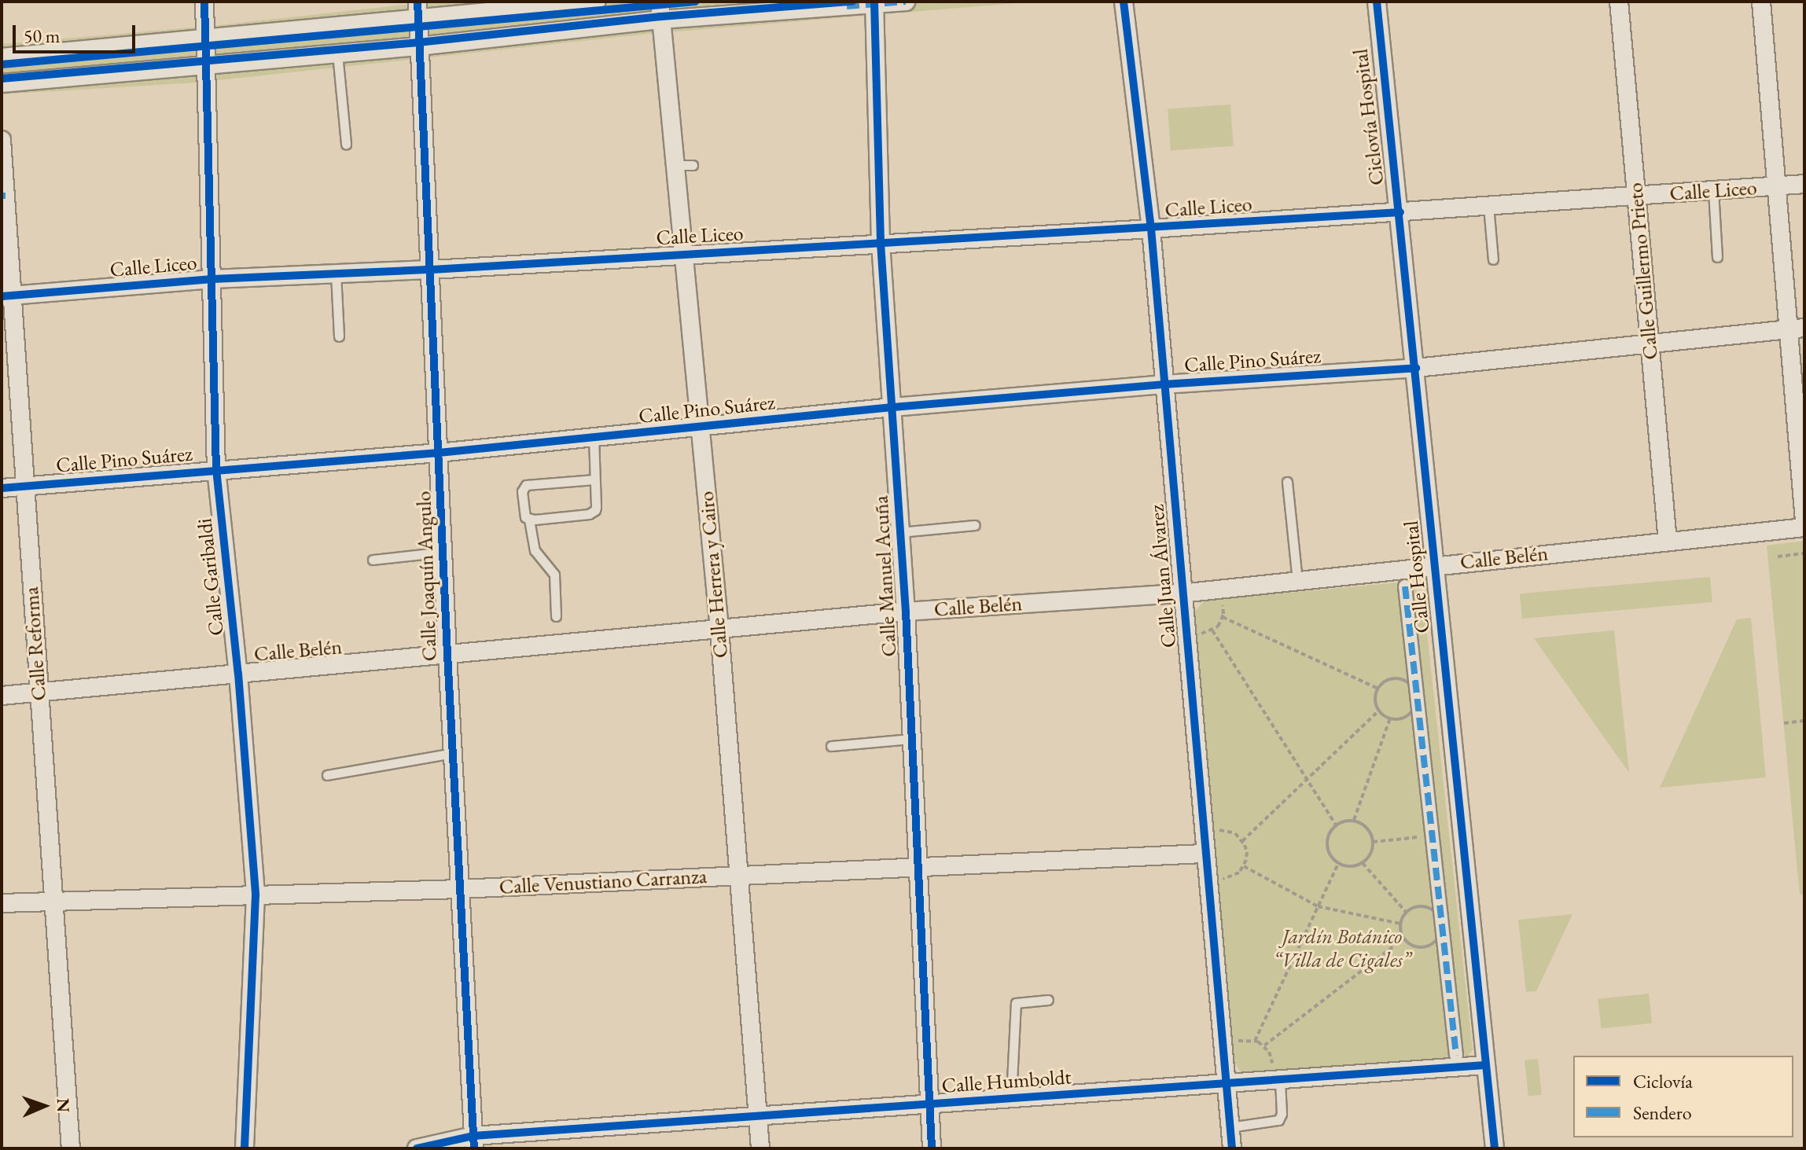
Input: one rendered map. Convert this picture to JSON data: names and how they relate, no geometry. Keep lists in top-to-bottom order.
{
  "streets": {
    "street": [
      "Calle Liceo",
      "Calle Guillermo Prieto",
      "Calle Pino Suárez",
      "Calle Belén",
      "Calle Herrera y Cairo",
      "Calle Joaquín Angulo",
      "Calle Manuel Acuña",
      "Calle Juan Álvarez",
      "Calle Garibaldi",
      "Calle Hospital",
      "Calle Reforma",
      "Calle Venustiano Carranza",
      "Calle Humboldt"
    ],
    "cycle path": ["Ciclovía Hospital"]
  },
  "crossings": [
    ["Calle Liceo", "Calle Guillermo Prieto"],
    ["Calle Liceo", "Calle Herrera y Cairo"],
    ["Calle Liceo", "Calle Joaquín Angulo"],
    ["Calle Liceo", "Calle Manuel Acuña"],
    ["Calle Liceo", "Calle Juan Álvarez"],
    ["Calle Liceo", "Calle Garibaldi"],
    ["Calle Liceo", "Calle Hospital"],
    ["Calle Liceo", "Calle Reforma"],
    ["Calle Guillermo Prieto", "Calle Pino Suárez"],
    ["Calle Guillermo Prieto", "Calle Belén"],
    ["Calle Pino Suárez", "Calle Herrera y Cairo"],
    ["Calle Pino Suárez", "Calle Joaquín Angulo"],
    ["Calle Pino Suárez", "Calle Manuel Acuña"],
    ["Calle Pino Suárez", "Calle Juan Álvarez"],
    ["Calle Pino Suárez", "Calle Garibaldi"],
    ["Calle Pino Suárez", "Calle Hospital"],
    ["Calle Pino Suárez", "Calle Reforma"],
    ["Calle Belén", "Calle Herrera y Cairo"],
    ["Calle Belén", "Calle Joaquín Angulo"],
    ["Calle Belén", "Calle Manuel Acuña"],
    ["Calle Belén", "Calle Juan Álvarez"],
    ["Calle Belén", "Calle Garibaldi"],
    ["Calle Belén", "Calle Hospital"],
    ["Calle Belén", "Calle Reforma"],
    ["Calle Herrera y Cairo", "Calle Venustiano Carranza"],
    ["Calle Herrera y Cairo", "Calle Humboldt"],
    ["Calle Joaquín Angulo", "Calle Venustiano Carranza"],
    ["Calle Joaquín Angulo", "Calle Humboldt"],
    ["Calle Manuel Acuña", "Calle Venustiano Carranza"],
    ["Calle Manuel Acuña", "Calle Humboldt"],
    ["Calle Juan Álvarez", "Calle Venustiano Carranza"],
    ["Calle Juan Álvarez", "Calle Humboldt"],
    ["Calle Garibaldi", "Calle Venustiano Carranza"],
    ["Calle Hospital", "Calle Humboldt"],
    ["Calle Reforma", "Calle Venustiano Carranza"]
  ],
  "parks": ["Jardín Botánico “Villa de Cigales”"],
  "legend": ["Ciclovía", "Sendero"],
  "scale_bar": "50 m",
  "north": "right"
}
